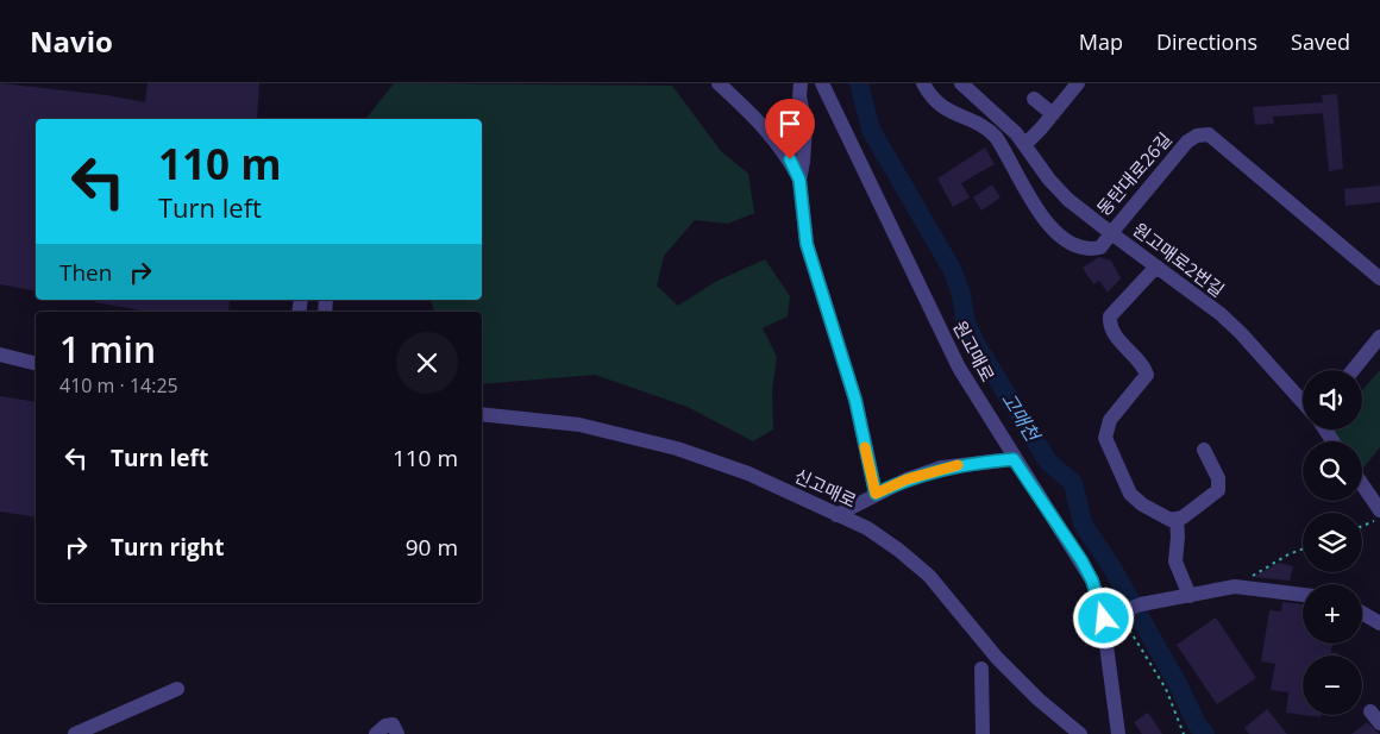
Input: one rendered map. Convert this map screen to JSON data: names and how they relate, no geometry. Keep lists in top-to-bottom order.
{
  "streets": {
    "street": [
      "동탄대로26길",
      "원고매로2번길",
      "원고매로",
      "신고매로"
    ]
  },
  "crossings": [
    ["동탄대로26길", "원고매로2번길"]
  ],
  "water": ["고매천"],
  "page": {
    "header": "Navio",
    "nav": ["Map", "Directions", "Saved"],
    "turn": ["110 m", "Turn left"],
    "then": "Then",
    "heading": ["1 min", "410 m · 14:25"],
    "map_buttons": ["+", "−"],
    "list": [
      {
        "name": "Turn left",
        "value": "110 m"
      },
      {
        "name": "Turn right",
        "value": "90 m"
      }
    ]
  }
}
